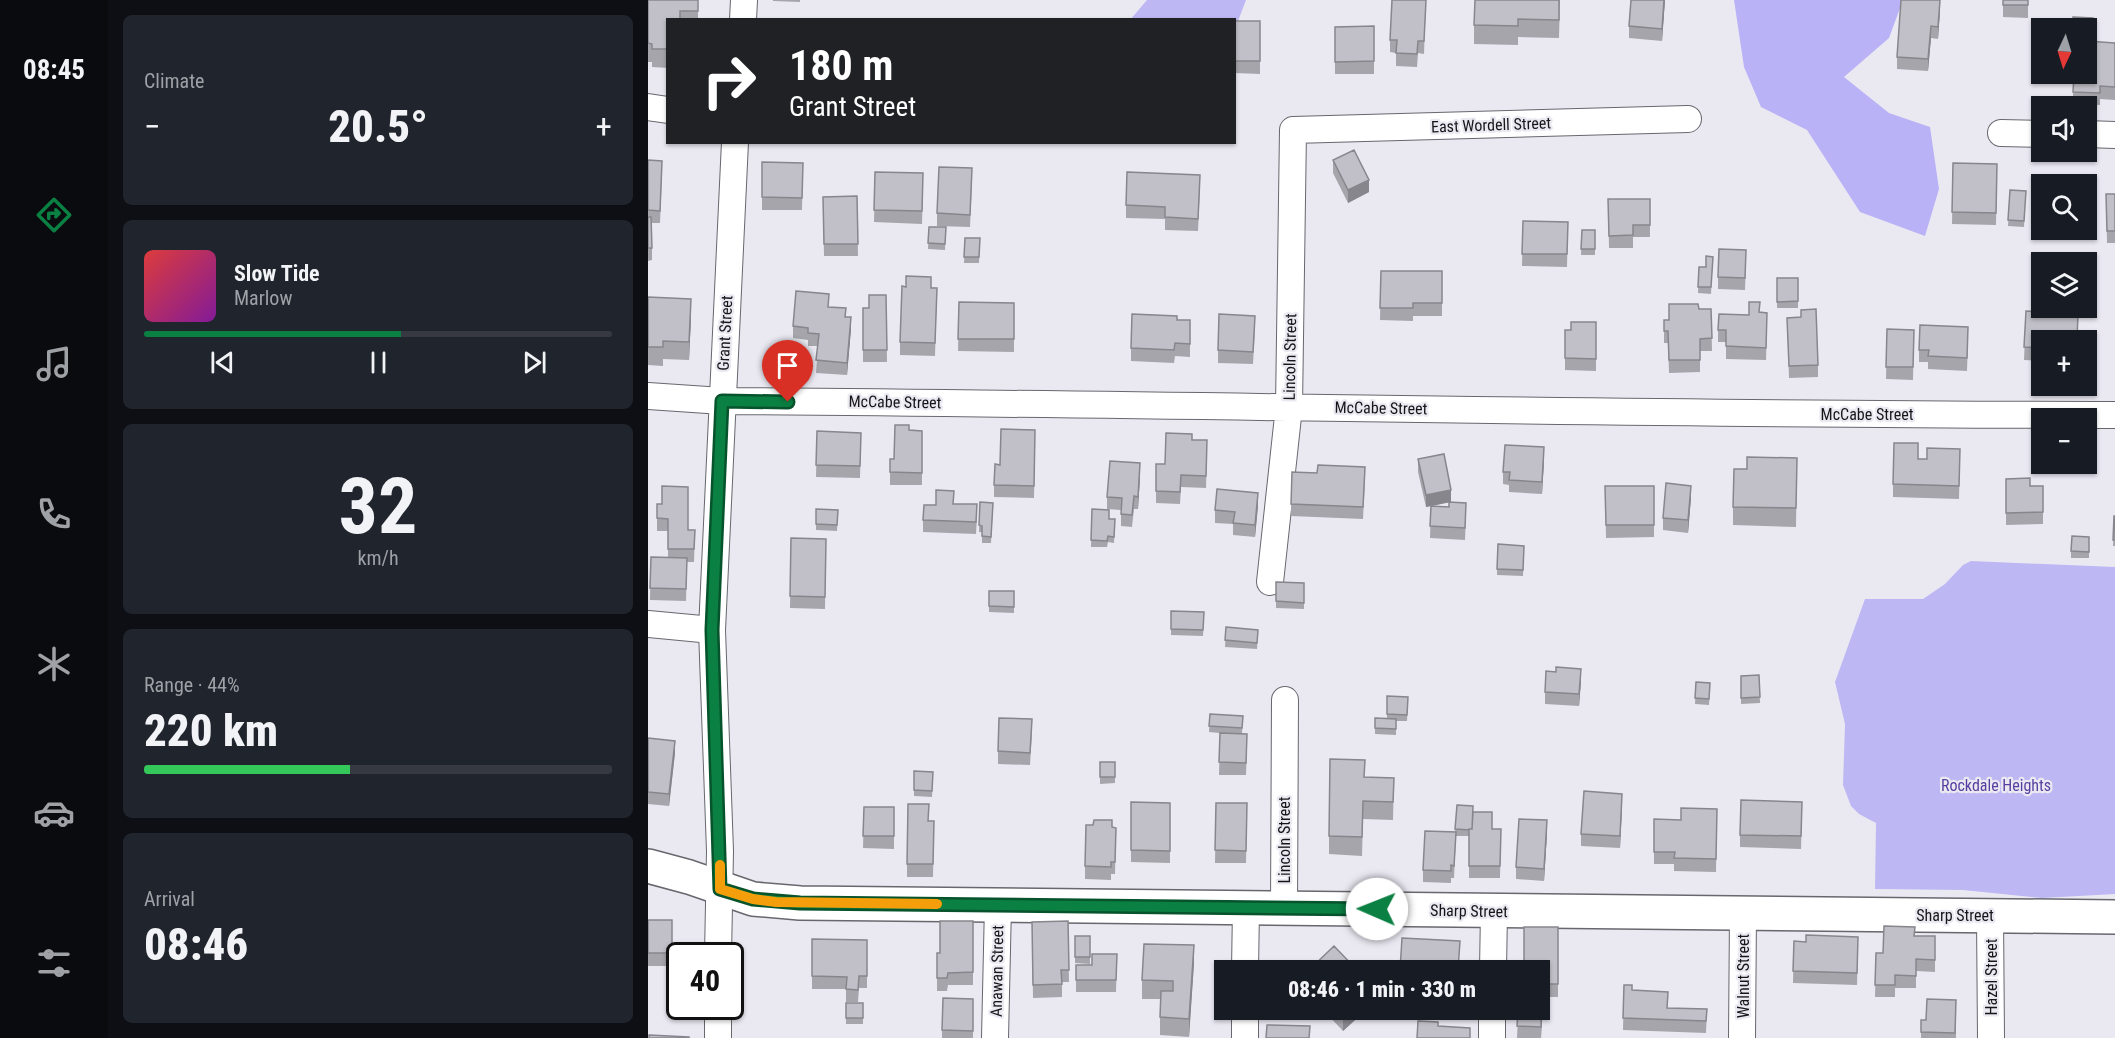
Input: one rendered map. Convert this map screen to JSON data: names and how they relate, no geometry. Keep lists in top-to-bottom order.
{
  "streets": {
    "street": [
      "East Wordell Street",
      "Grant Street",
      "Lincoln Street",
      "McCabe Street",
      "Sharp Street",
      "Anawan Street",
      "Walnut Street",
      "Hazel Street"
    ]
  },
  "crossings": [
    ["East Wordell Street", "Lincoln Street"],
    ["Grant Street", "McCabe Street"],
    ["Grant Street", "Sharp Street"],
    ["Lincoln Street", "McCabe Street"],
    ["Lincoln Street", "Sharp Street"],
    ["Sharp Street", "Anawan Street"],
    ["Sharp Street", "Walnut Street"],
    ["Sharp Street", "Hazel Street"]
  ],
  "parks": ["Rockdale Heights"],
  "north": "bottom",
  "page": {
    "tabs": "08:45",
    "tile": [
      "Climate",
      ["32", "km/h"],
      ["Range · 44%", "220 km"],
      ["Arrival", "08:46"]
    ],
    "map_buttons": ["+", "−"],
    "turn": ["180 m", "Grant Street"],
    "heat": ["−", "20.5°", "+"],
    "song": ["Slow Tide", "Marlow"],
    "limit": "40",
    "trip": "08:46 · 1 min · 330 m"
  }
}
